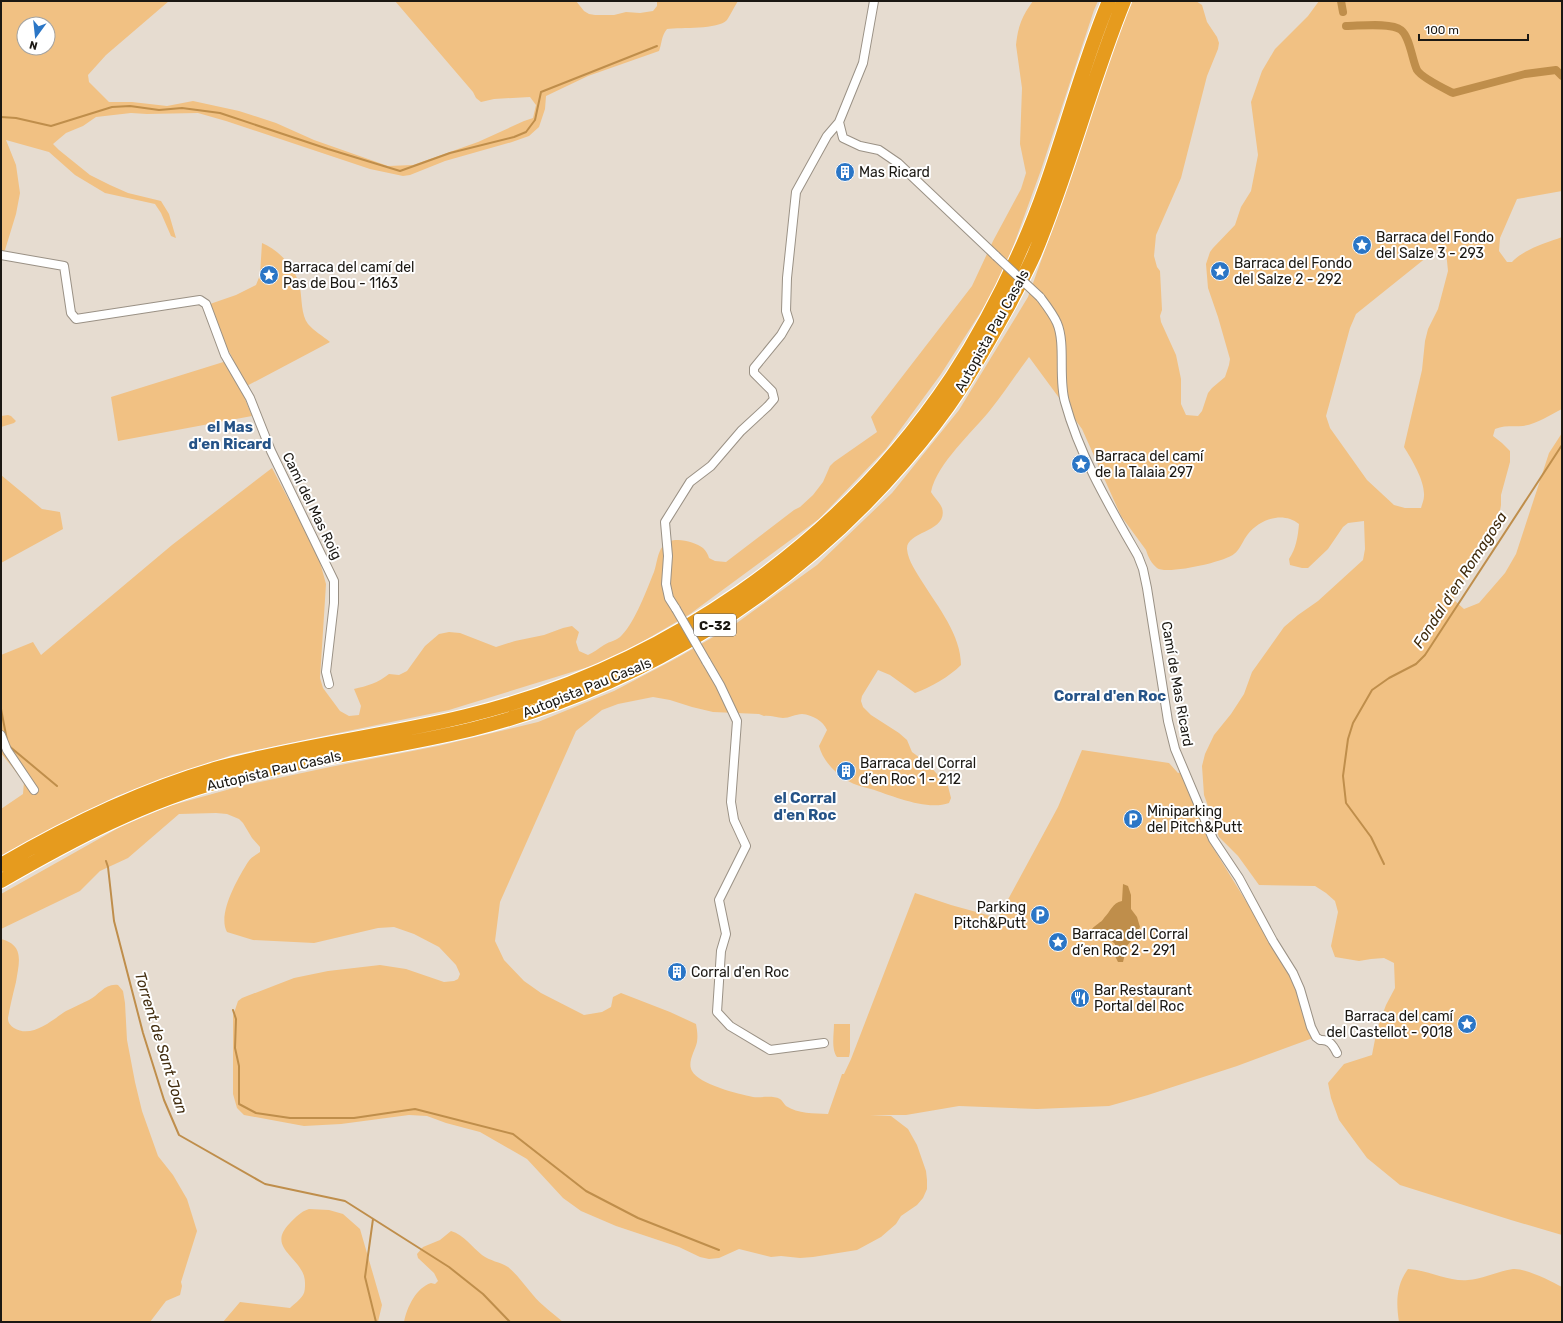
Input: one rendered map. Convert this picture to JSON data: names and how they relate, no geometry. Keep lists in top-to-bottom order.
{
  "streets": {
    "highway": ["Autopista Pau Casals", "C-32"],
    "street": ["Camí del Mas Roig", "Camí de Mas Ricard"]
  },
  "districts": ["el Mas d'en Ricard", "Corral d'en Roc", "el Corral d'en Roc"],
  "water": ["Fondal d'en Romagosa", "Torrent de Sant Joan"],
  "places": {
    "building": ["Mas Ricard", "Barraca del Corral d’en Roc 1 - 212", "Corral d'en Roc"],
    "place": [
      "Barraca del Fondo del Salze 3 - 293",
      "Barraca del Fondo del Salze 2 - 292",
      "Barraca del camí del Pas de Bou - 1163",
      "Barraca del camí de la Talaia 297",
      "Barraca del Corral d’en Roc 2 - 291",
      "Barraca del camí del Castellot - 9018"
    ],
    "parking": ["Miniparking del Pitch&Putt", "Parking Pitch&Putt"],
    "restaurant": ["Bar Restaurant Portal del Roc"]
  },
  "scale_bar": "100 m",
  "north": "bottom"
}
